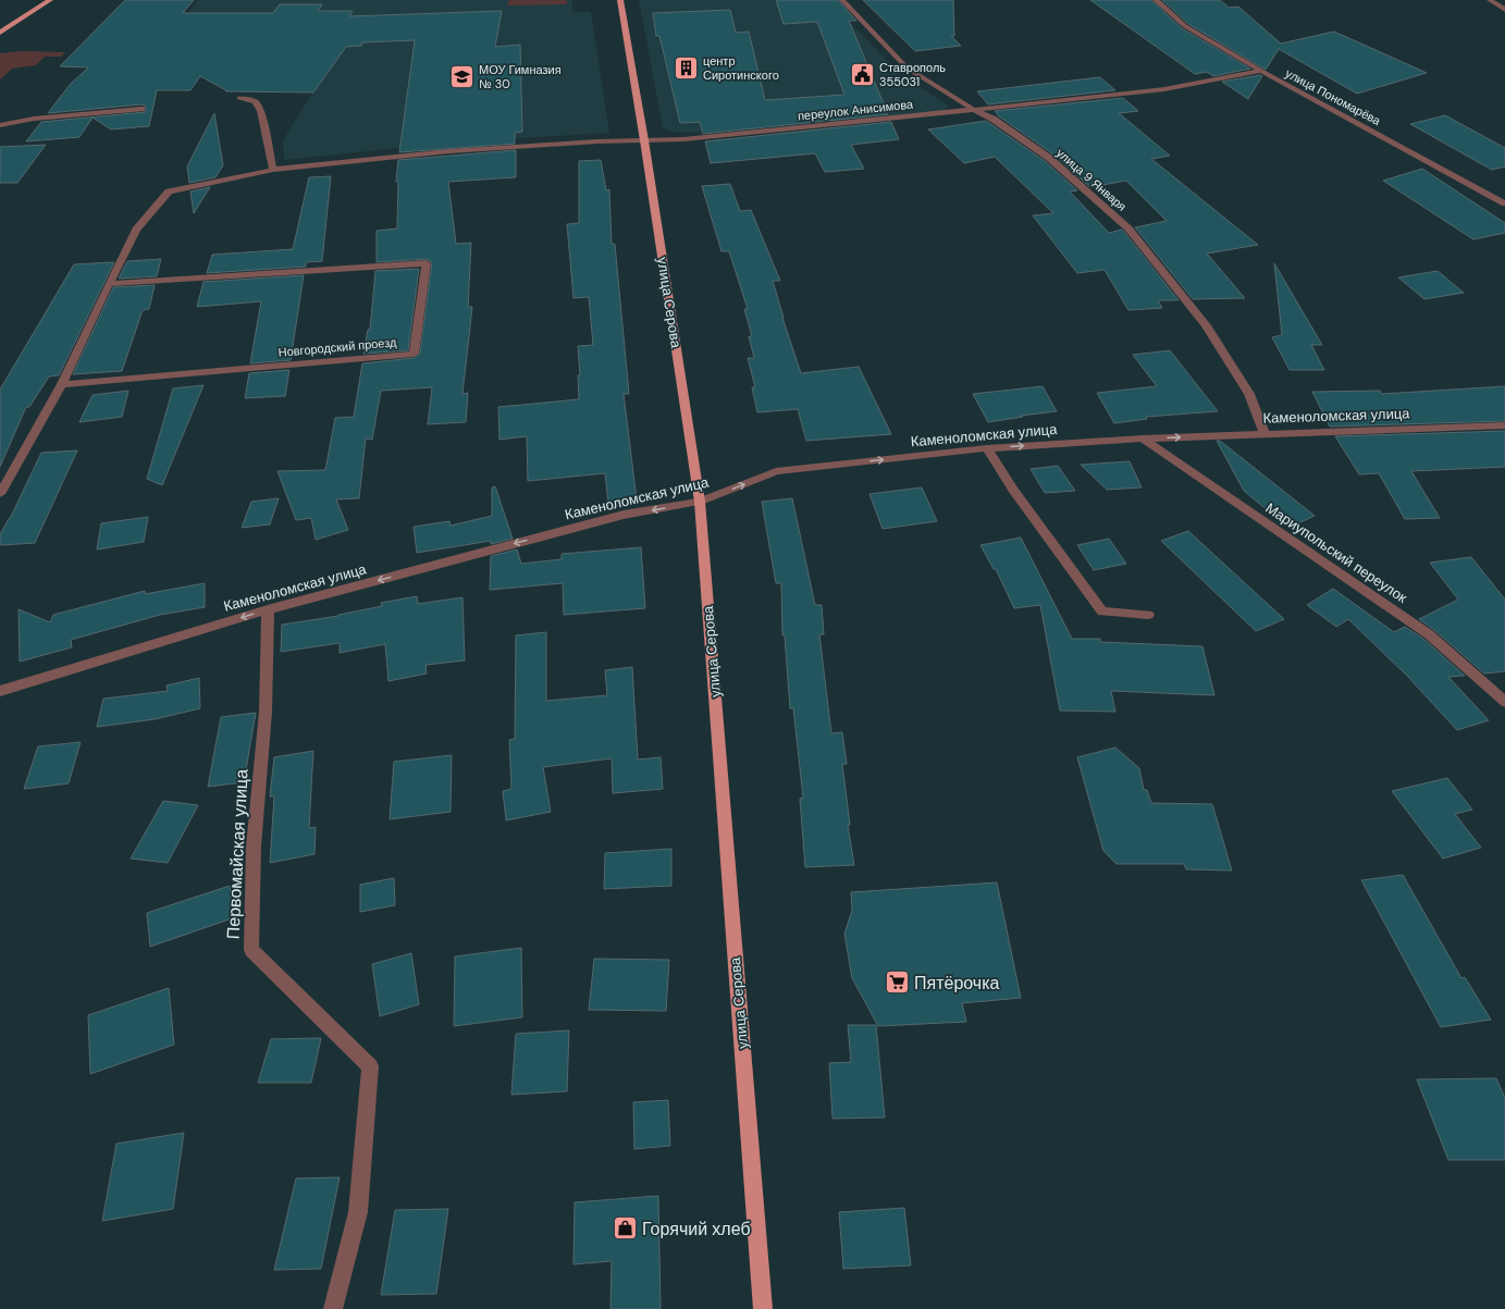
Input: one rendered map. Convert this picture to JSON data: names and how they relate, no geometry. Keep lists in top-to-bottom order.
{
  "streets": {
    "main road": ["улица Серова"],
    "street": [
      "улица Пономарёва",
      "переулок Анисимова",
      "улица 9 Января",
      "Новгородский проезд",
      "Каменоломская улица",
      "Мариупольский переулок",
      "Первомайская улица"
    ]
  },
  "crossings": [
    ["улица Пономарёва", "переулок Анисимова"],
    ["переулок Анисимова", "улица 9 Января"],
    ["переулок Анисимова", "улица Серова"],
    ["переулок Анисимова", "Новгородский проезд"],
    ["улица 9 Января", "Каменоломская улица"],
    ["улица Серова", "Каменоломская улица"],
    ["Каменоломская улица", "Мариупольский переулок"],
    ["Каменоломская улица", "Первомайская улица"]
  ],
  "places": {
    "building": ["центр Сиротинского"],
    "public building": ["Ставрополь 355031"],
    "school or university": ["МОУ Гимназия № 30"],
    "supermarket": ["Пятёрочка"],
    "shop": ["Горячий хлеб"]
  }
}
